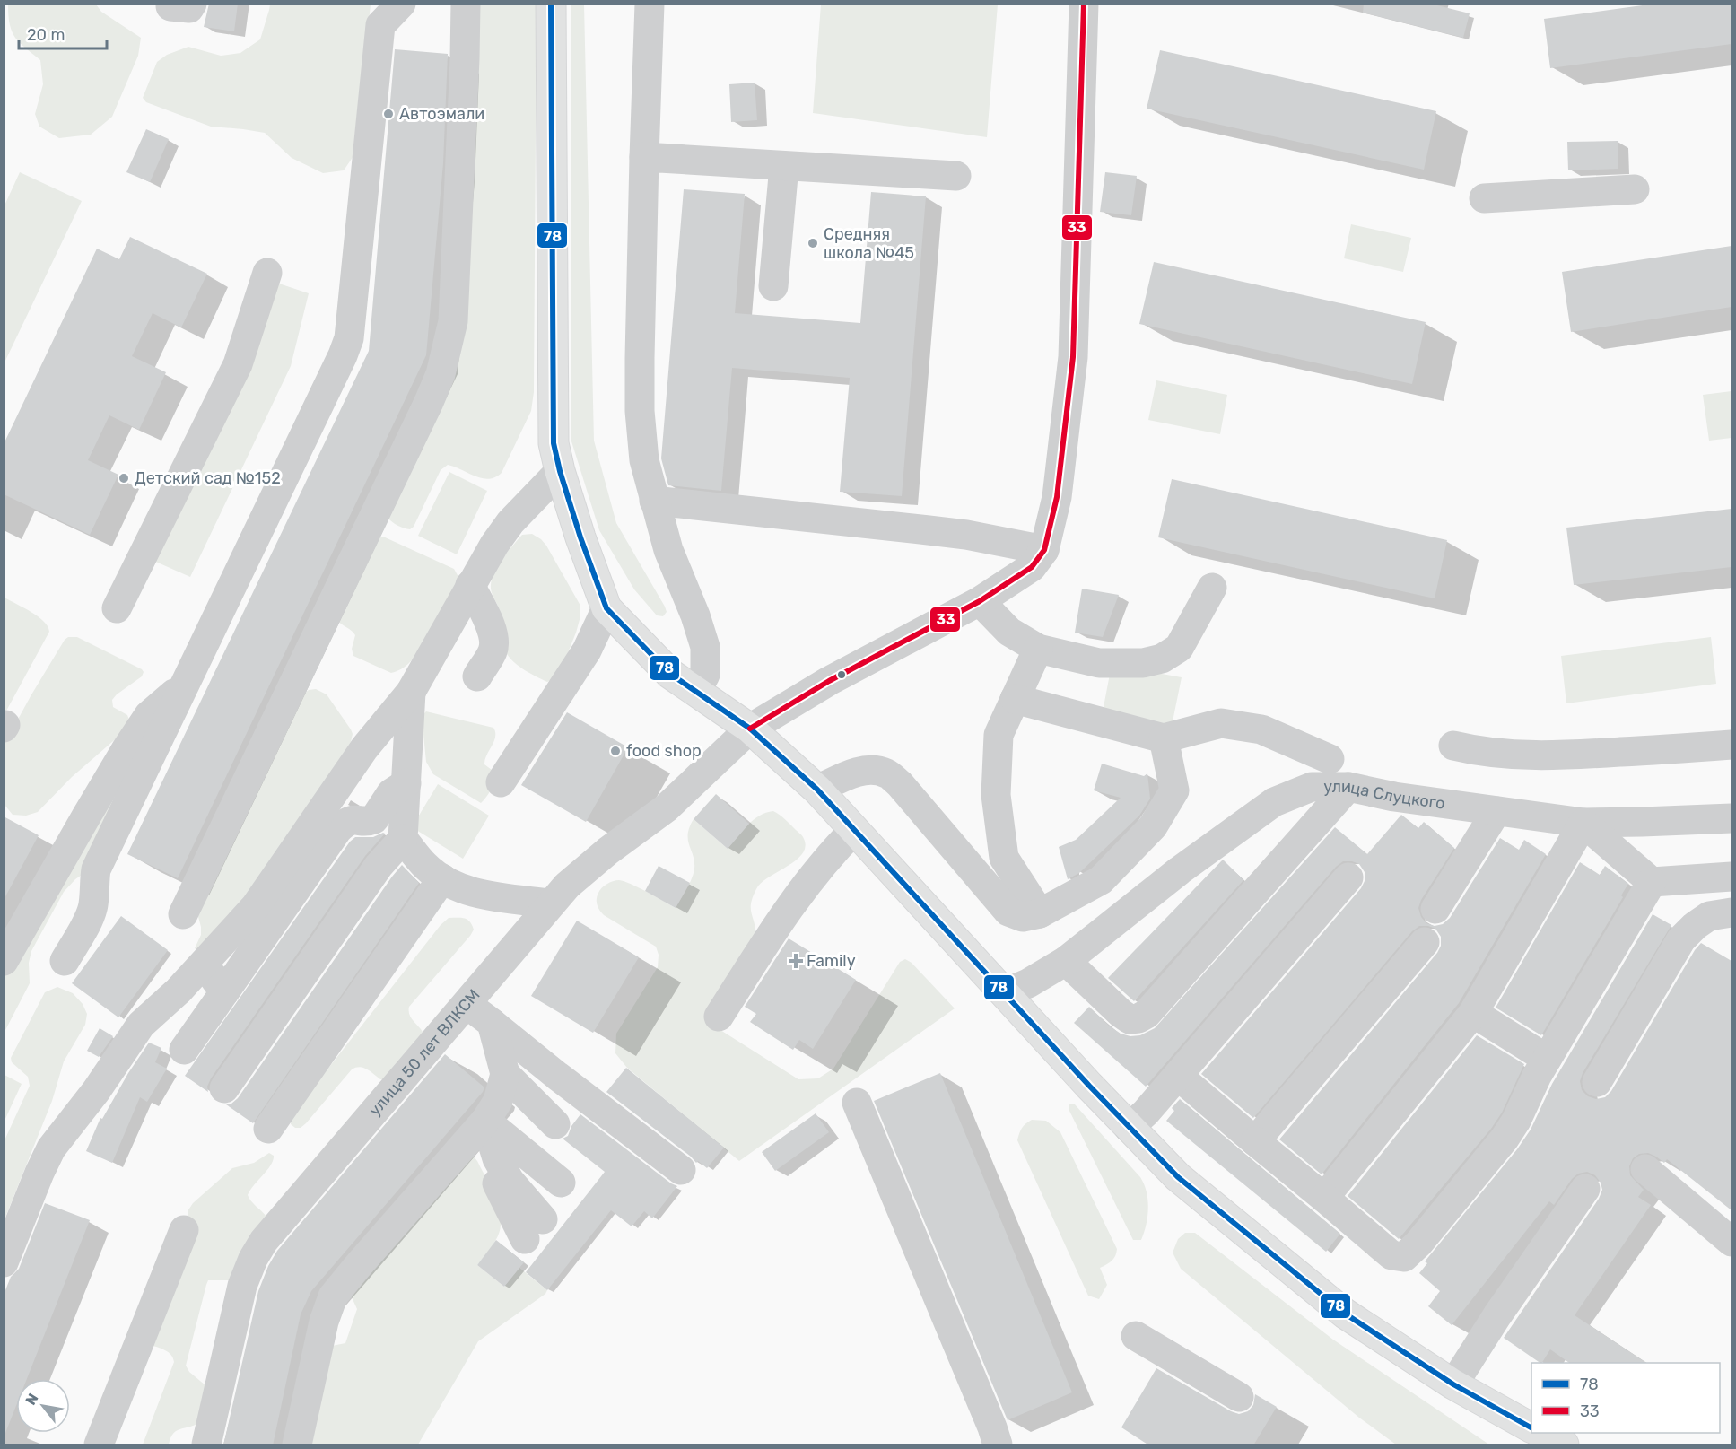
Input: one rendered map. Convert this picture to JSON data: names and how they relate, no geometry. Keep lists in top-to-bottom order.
{
  "streets": {
    "street": ["улица Слуцкого", "улица 50 лет ВЛКСМ"]
  },
  "places": {
    "other": [
      "Автоэмали",
      "Средняя школа №45",
      "Детский сад №152",
      "food shop"
    ],
    "health": ["Family"]
  },
  "lines": ["transit line 78", "transit line 33"],
  "legend": ["78", "33"],
  "scale_bar": "20 m",
  "north": "top left"
}
